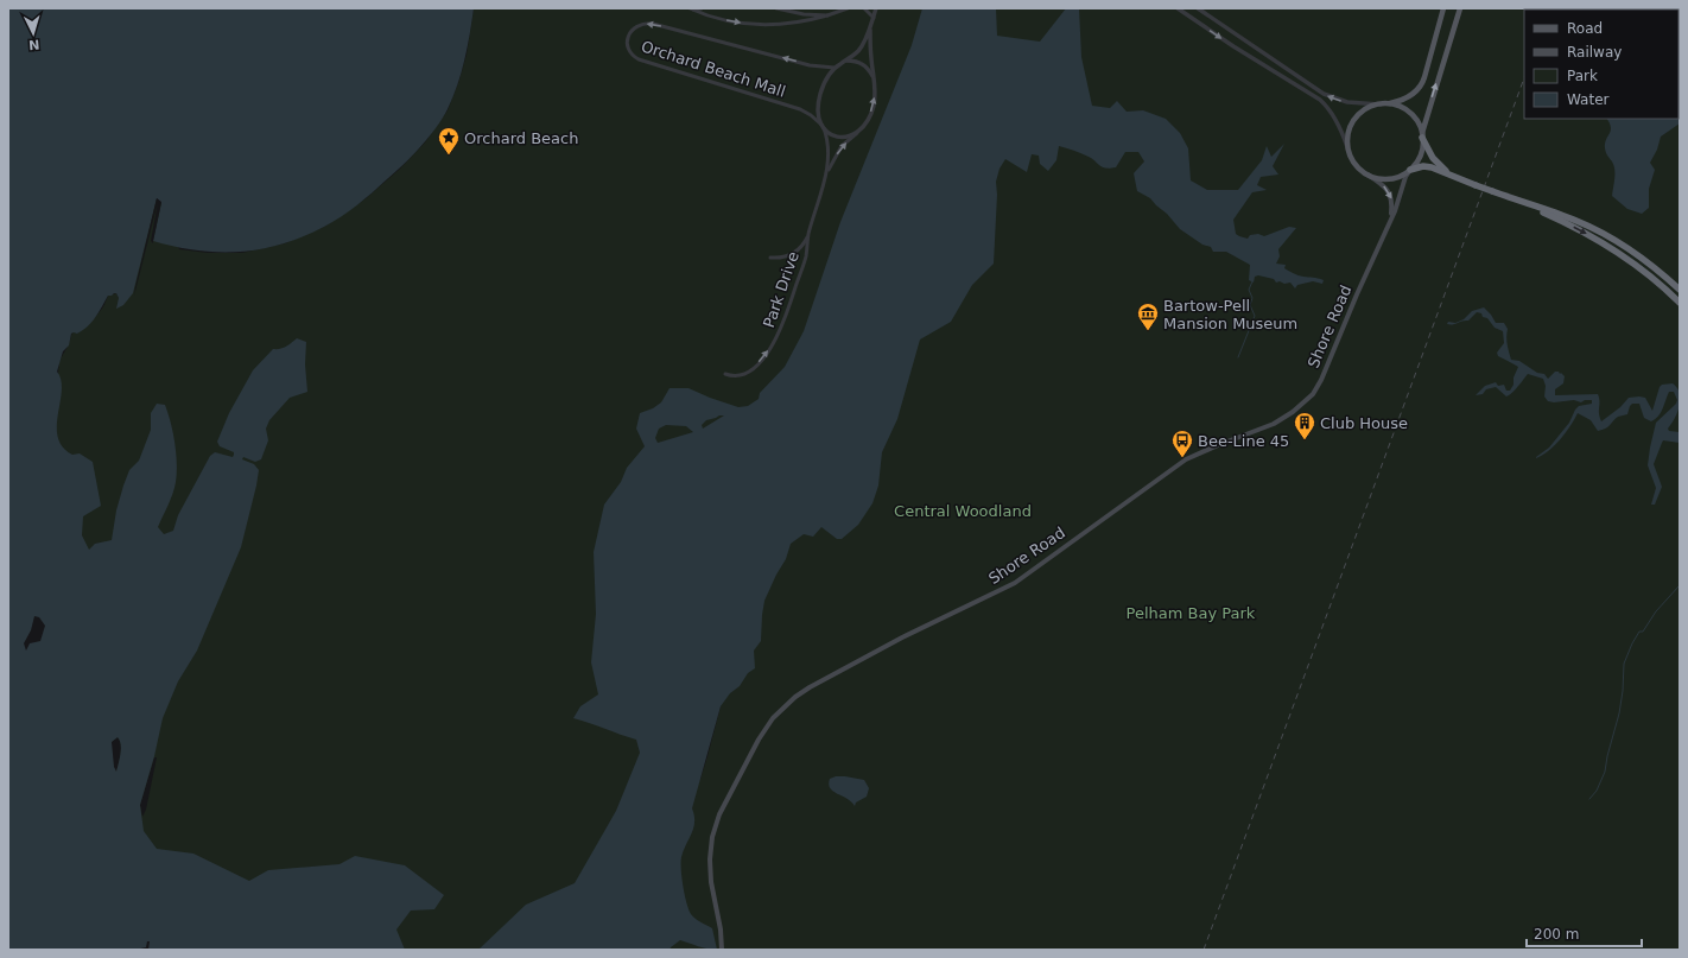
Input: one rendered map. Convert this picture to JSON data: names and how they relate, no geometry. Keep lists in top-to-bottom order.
{
  "streets": {
    "main road": ["Shore Road"],
    "street": ["Orchard Beach Mall", "Park Drive"]
  },
  "crossings": [
    ["Orchard Beach Mall", "Park Drive"]
  ],
  "one_way": ["Park Drive"],
  "parks": ["Central Woodland", "Pelham Bay Park"],
  "places": {
    "place": ["Orchard Beach"],
    "museum": ["Bartow-Pell Mansion Museum"],
    "building": ["Club House"],
    "bus stop": ["Bee-Line 45"]
  },
  "legend": [
    "Road",
    "Railway",
    "Park",
    "Water"
  ],
  "scale_bar": "200 m",
  "north": "bottom"
}
